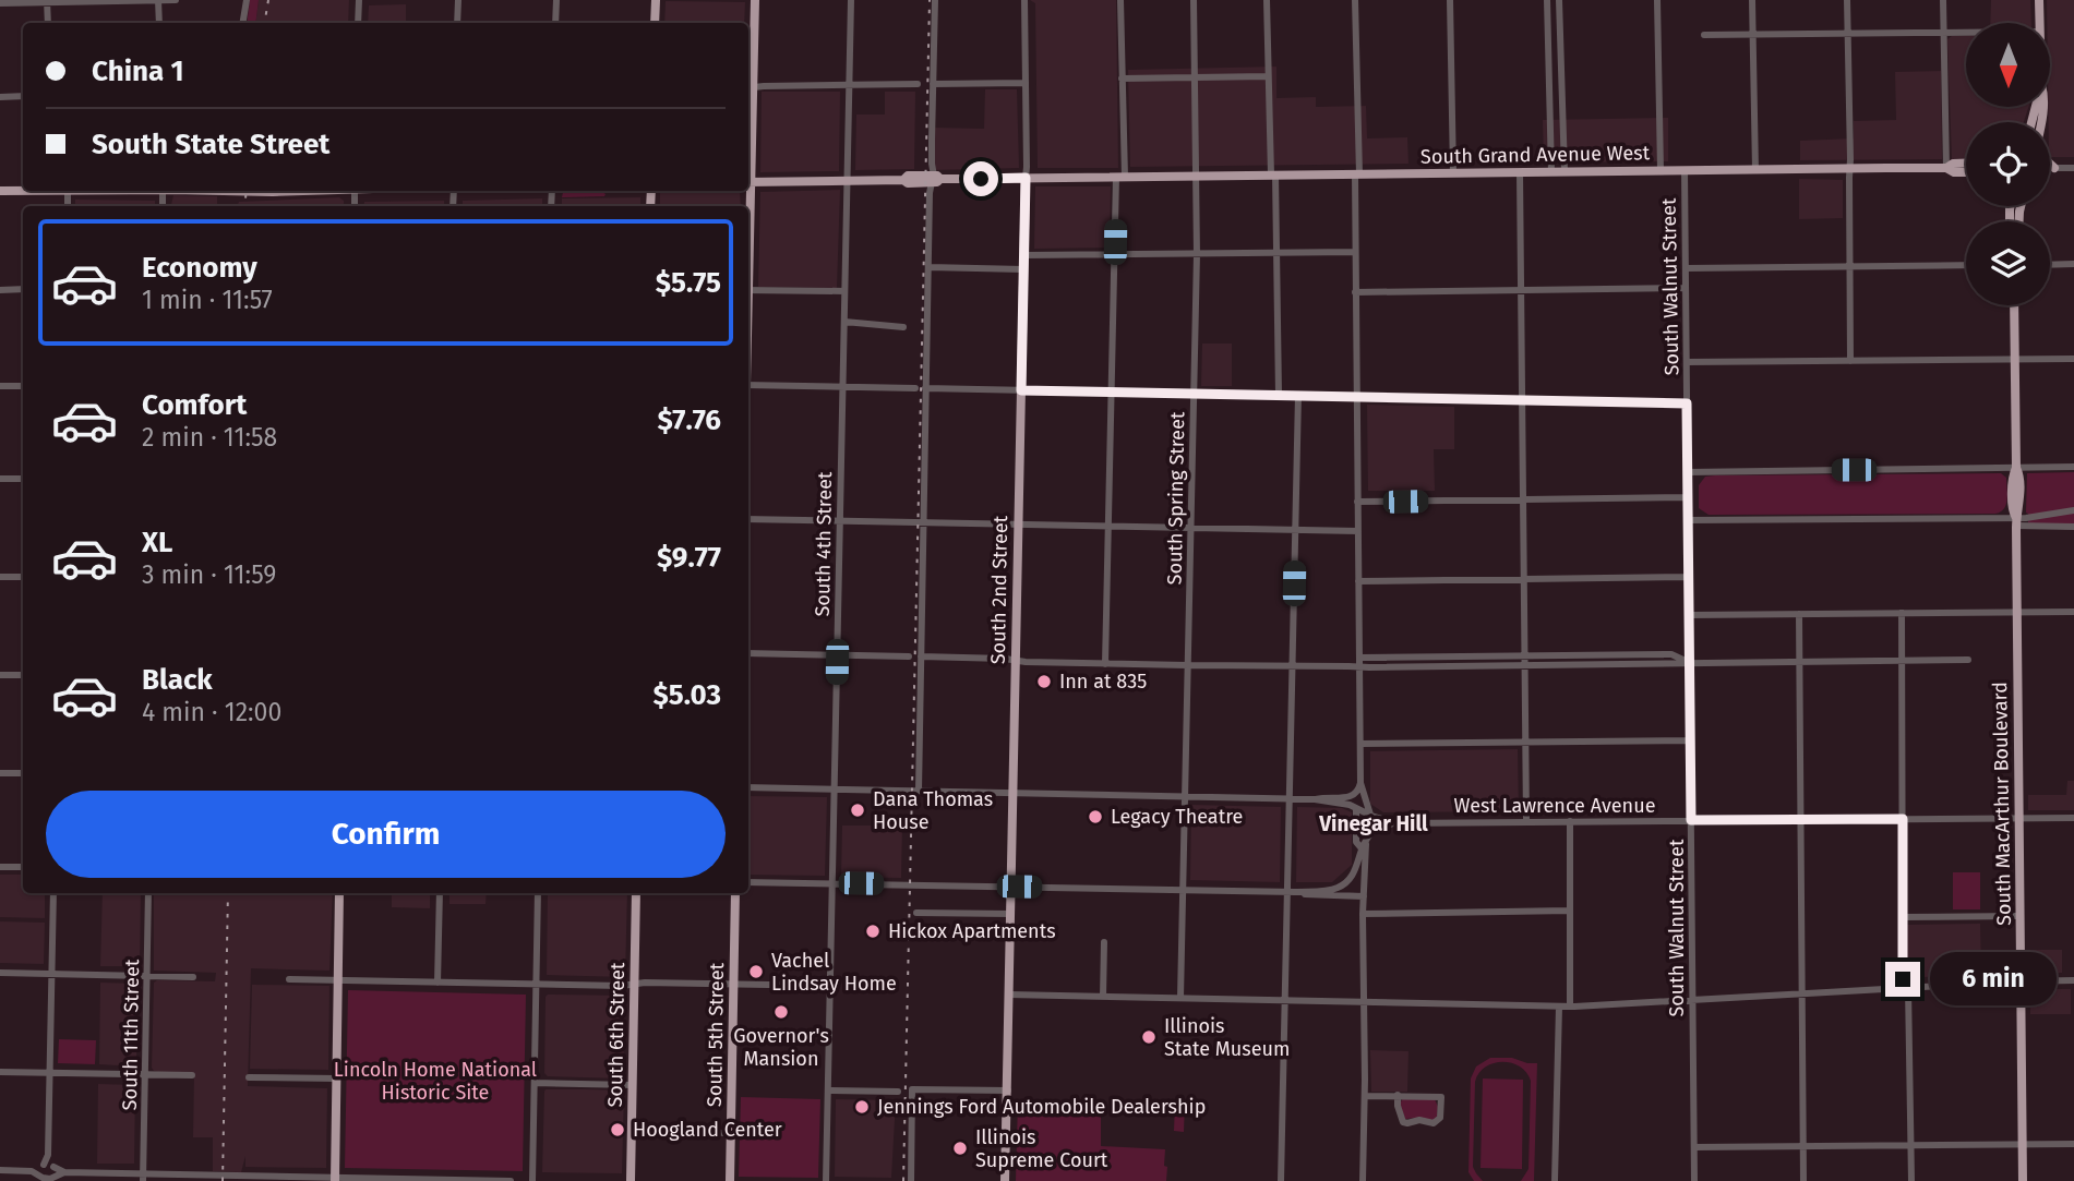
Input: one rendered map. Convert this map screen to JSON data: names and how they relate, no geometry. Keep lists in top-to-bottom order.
{
  "streets": {
    "main road": [
      "South Grand Avenue West",
      "South 2nd Street",
      "South MacArthur Boulevard",
      "South 6th Street",
      "South 5th Street"
    ],
    "street": [
      "South Walnut Street",
      "South Spring Street",
      "South 4th Street",
      "West Lawrence Avenue",
      "South 11th Street"
    ]
  },
  "crossings": [
    ["South Grand Avenue West", "South Walnut Street"],
    ["South Grand Avenue West", "South Spring Street"],
    ["South Grand Avenue West", "South 4th Street"],
    ["South Grand Avenue West", "South 2nd Street"],
    ["South Walnut Street", "West Lawrence Avenue"],
    ["South Spring Street", "West Lawrence Avenue"],
    ["South 4th Street", "West Lawrence Avenue"],
    ["South 2nd Street", "West Lawrence Avenue"],
    ["South MacArthur Boulevard", "West Lawrence Avenue"]
  ],
  "districts": ["Vinegar Hill"],
  "parks": ["Lincoln Home National Historic Site"],
  "places": [
    "Inn at 835",
    "Dana Thomas House",
    "Legacy Theatre",
    "Hickox Apartments",
    "Vachel Lindsay Home",
    "Governor's Mansion",
    "Illinois State Museum",
    "Jennings Ford Automobile Dealership",
    "Hoogland Center",
    "Illinois Supreme Court"
  ],
  "north": "bottom",
  "page": {
    "banner": ["China 1", "South State Street"],
    "list": [
      {
        "name": "Economy",
        "note": "1 min · 11:57",
        "value": "$5.75"
      },
      {
        "name": "Comfort",
        "note": "2 min · 11:58",
        "value": "$7.76"
      },
      {
        "name": "XL",
        "note": "3 min · 11:59",
        "value": "$9.77"
      },
      {
        "name": "Black",
        "note": "4 min · 12:00",
        "value": "$5.03"
      }
    ],
    "buttons": "Confirm",
    "bubble": "6 min"
  }
}
